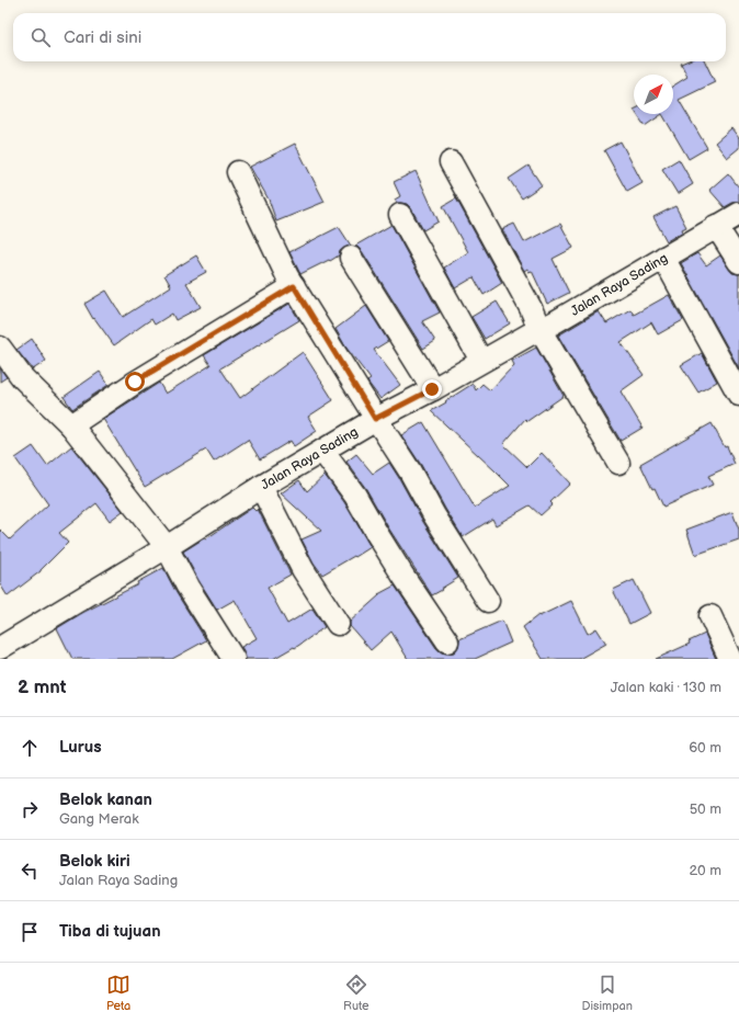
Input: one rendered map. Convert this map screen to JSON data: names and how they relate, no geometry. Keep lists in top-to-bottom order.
{
  "streets": {
    "street": ["Jalan Raya Sading"]
  },
  "north": "top right",
  "page": {
    "search": "Cari di sini",
    "heading": ["2 mnt", "Jalan kaki · 130 m"],
    "list": [
      ["Lurus", "60 m"],
      ["Belok kanan", "Gang Merak", "50 m"],
      ["Belok kiri", "Jalan Raya Sading", "20 m"],
      "Tiba di tujuan"
    ],
    "nav": ["Peta", "Rute", "Disimpan"]
  }
}
